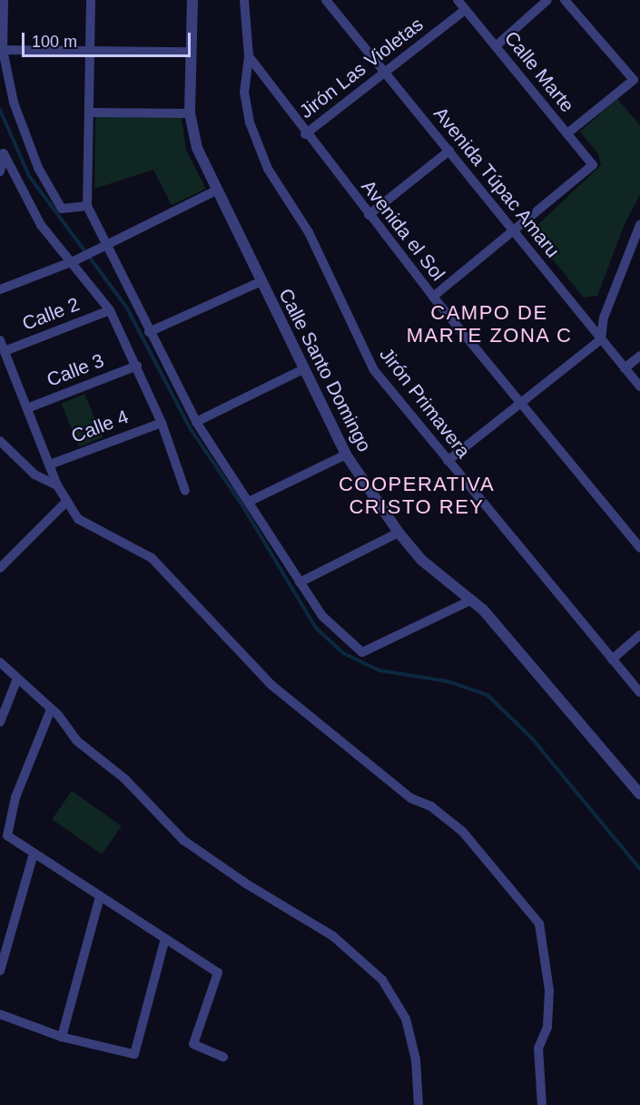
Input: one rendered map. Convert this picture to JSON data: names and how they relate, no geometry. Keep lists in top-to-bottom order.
{
  "streets": {
    "street": [
      "Jirón Las Violetas",
      "Calle Marte",
      "Avenida Túpac Amaru",
      "Avenida el Sol",
      "Calle 2",
      "Calle 3",
      "Calle Santo Domingo",
      "Jirón Primavera",
      "Calle 4"
    ]
  },
  "crossings": [
    ["Jirón Las Violetas", "Calle Marte"],
    ["Jirón Las Violetas", "Avenida Túpac Amaru"],
    ["Jirón Las Violetas", "Avenida el Sol"],
    ["Calle Marte", "Avenida Túpac Amaru"],
    ["Avenida el Sol", "Jirón Primavera"]
  ],
  "districts": ["CAMPO DE MARTE ZONA C", "COOPERATIVA CRISTO REY"],
  "scale_bar": "100 m"
}
